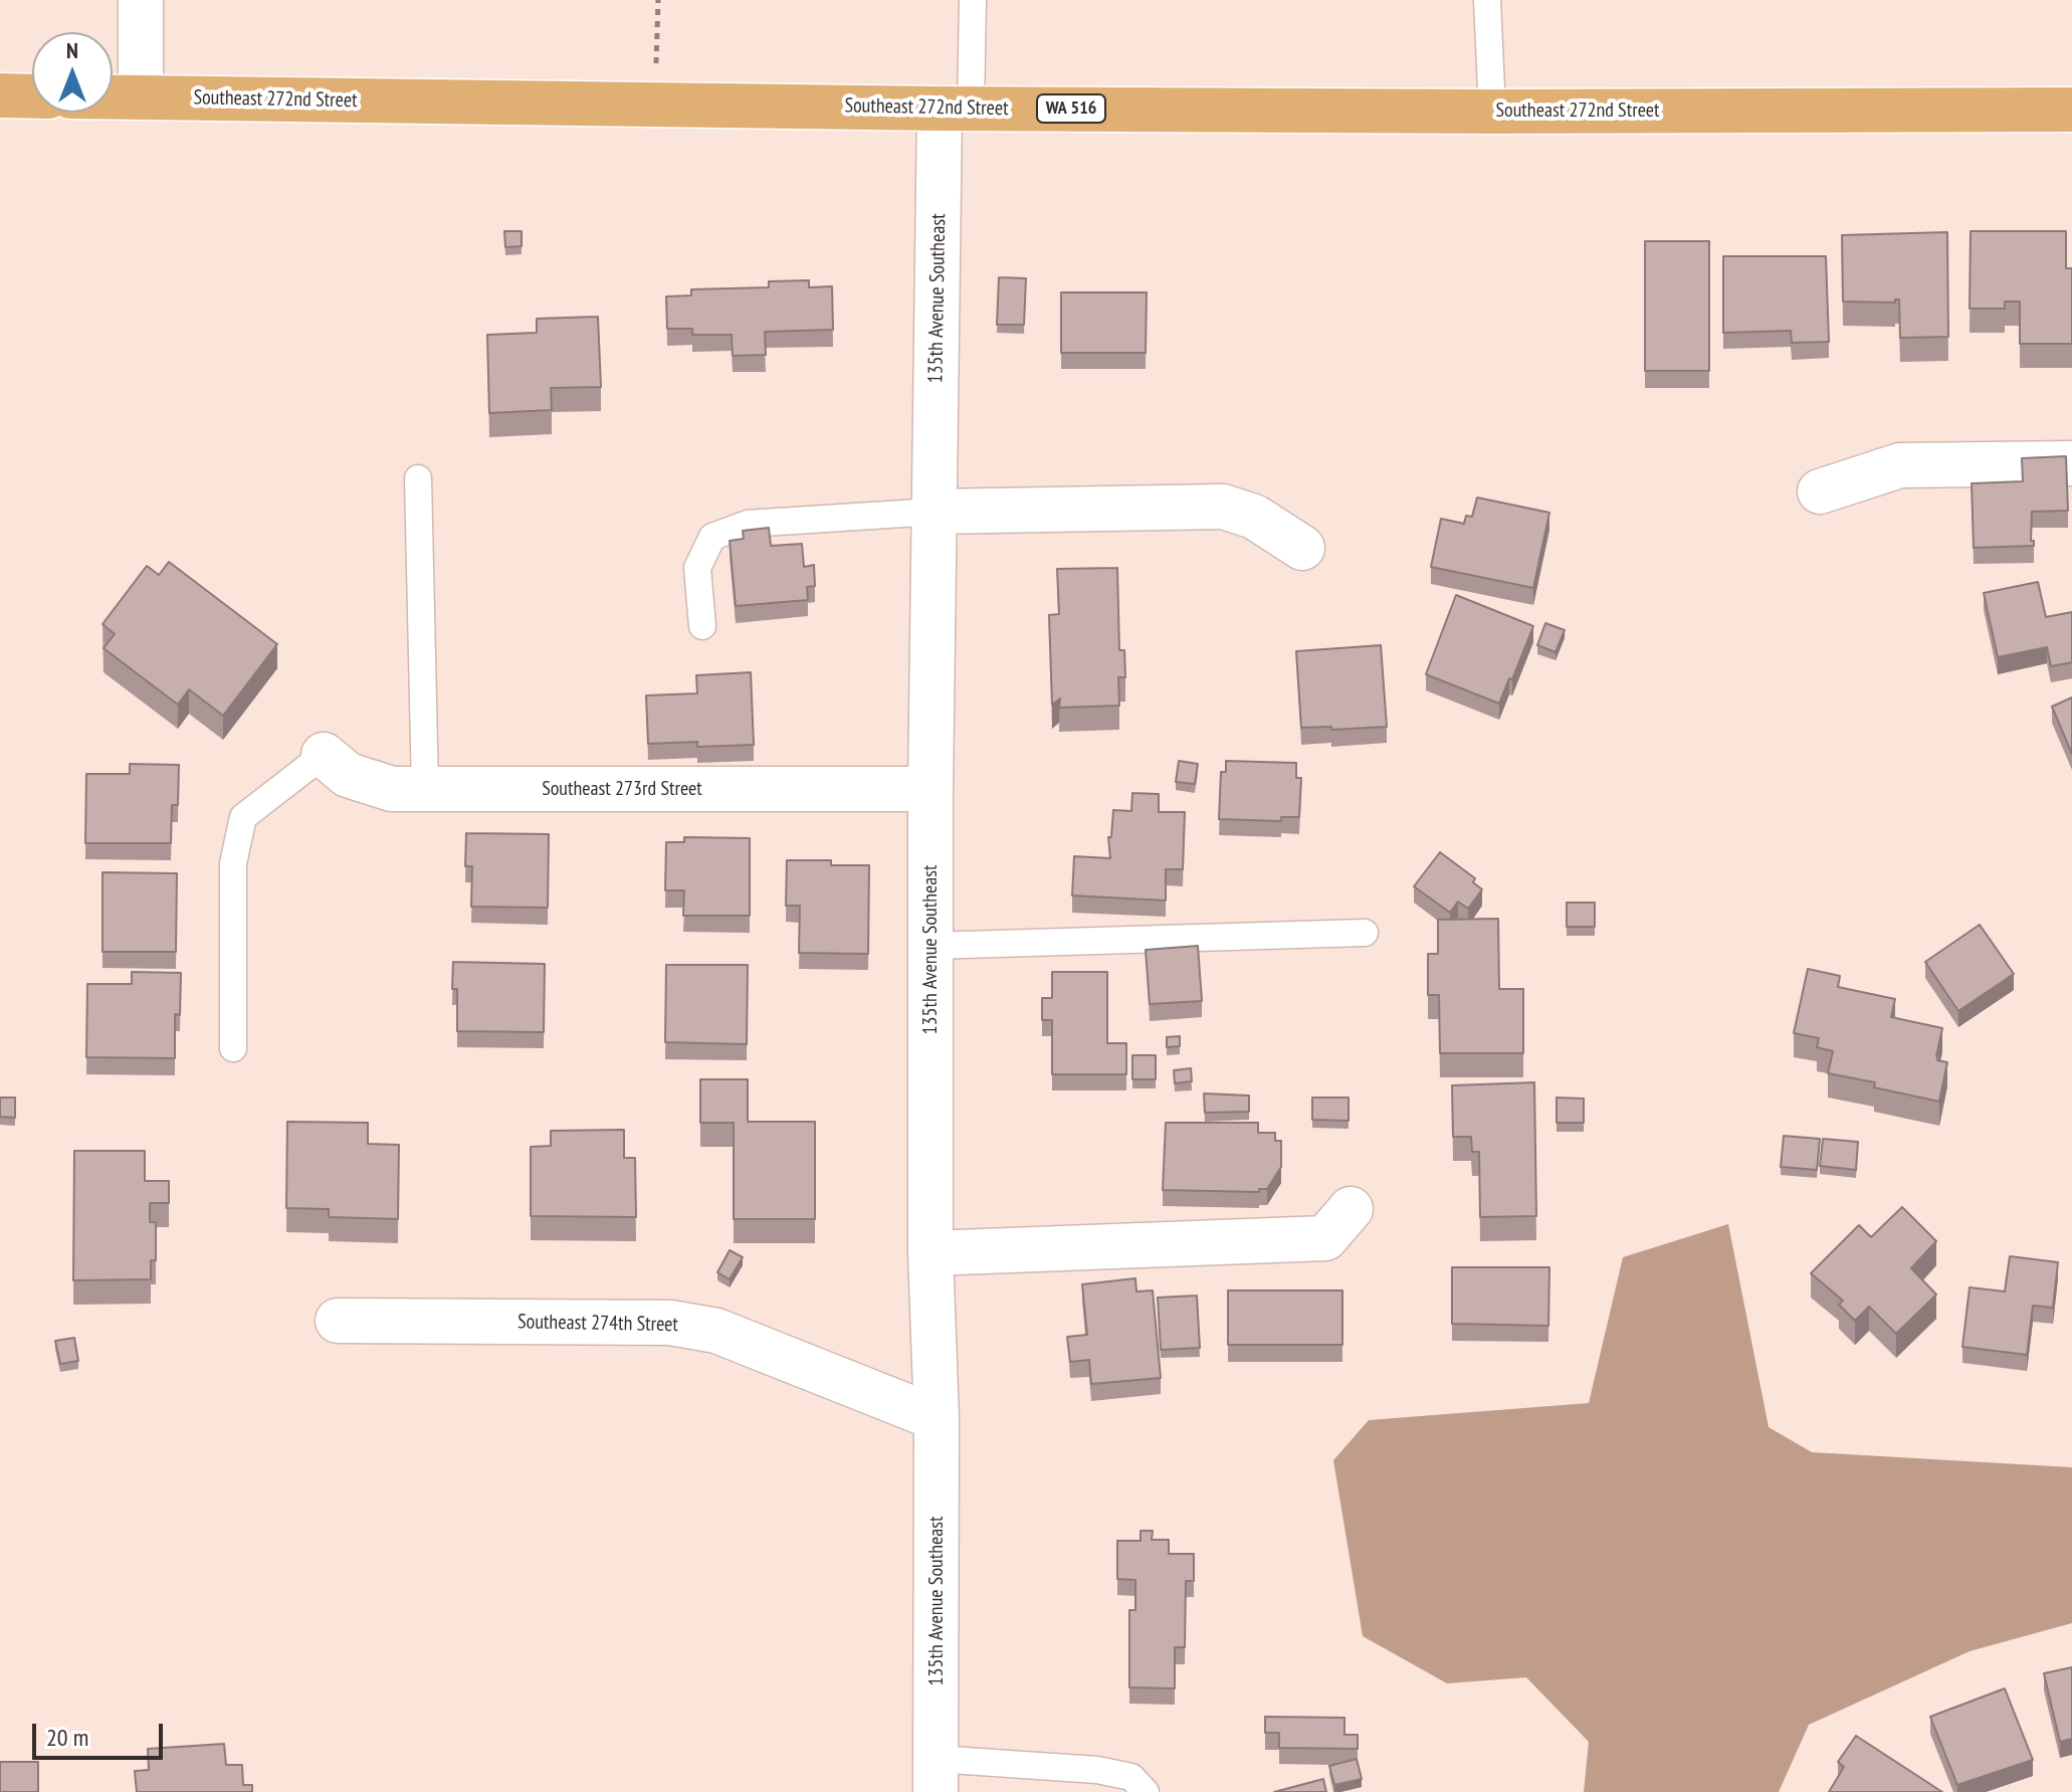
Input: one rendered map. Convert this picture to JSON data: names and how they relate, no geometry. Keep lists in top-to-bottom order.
{
  "streets": {
    "main road": ["Southeast 272nd Street", "WA 516"],
    "street": ["135th Avenue Southeast", "Southeast 273rd Street", "Southeast 274th Street"]
  },
  "crossings": [
    ["Southeast 272nd Street", "135th Avenue Southeast"],
    ["135th Avenue Southeast", "Southeast 273rd Street"],
    ["135th Avenue Southeast", "Southeast 274th Street"]
  ],
  "scale_bar": "20 m",
  "north": "top"
}
